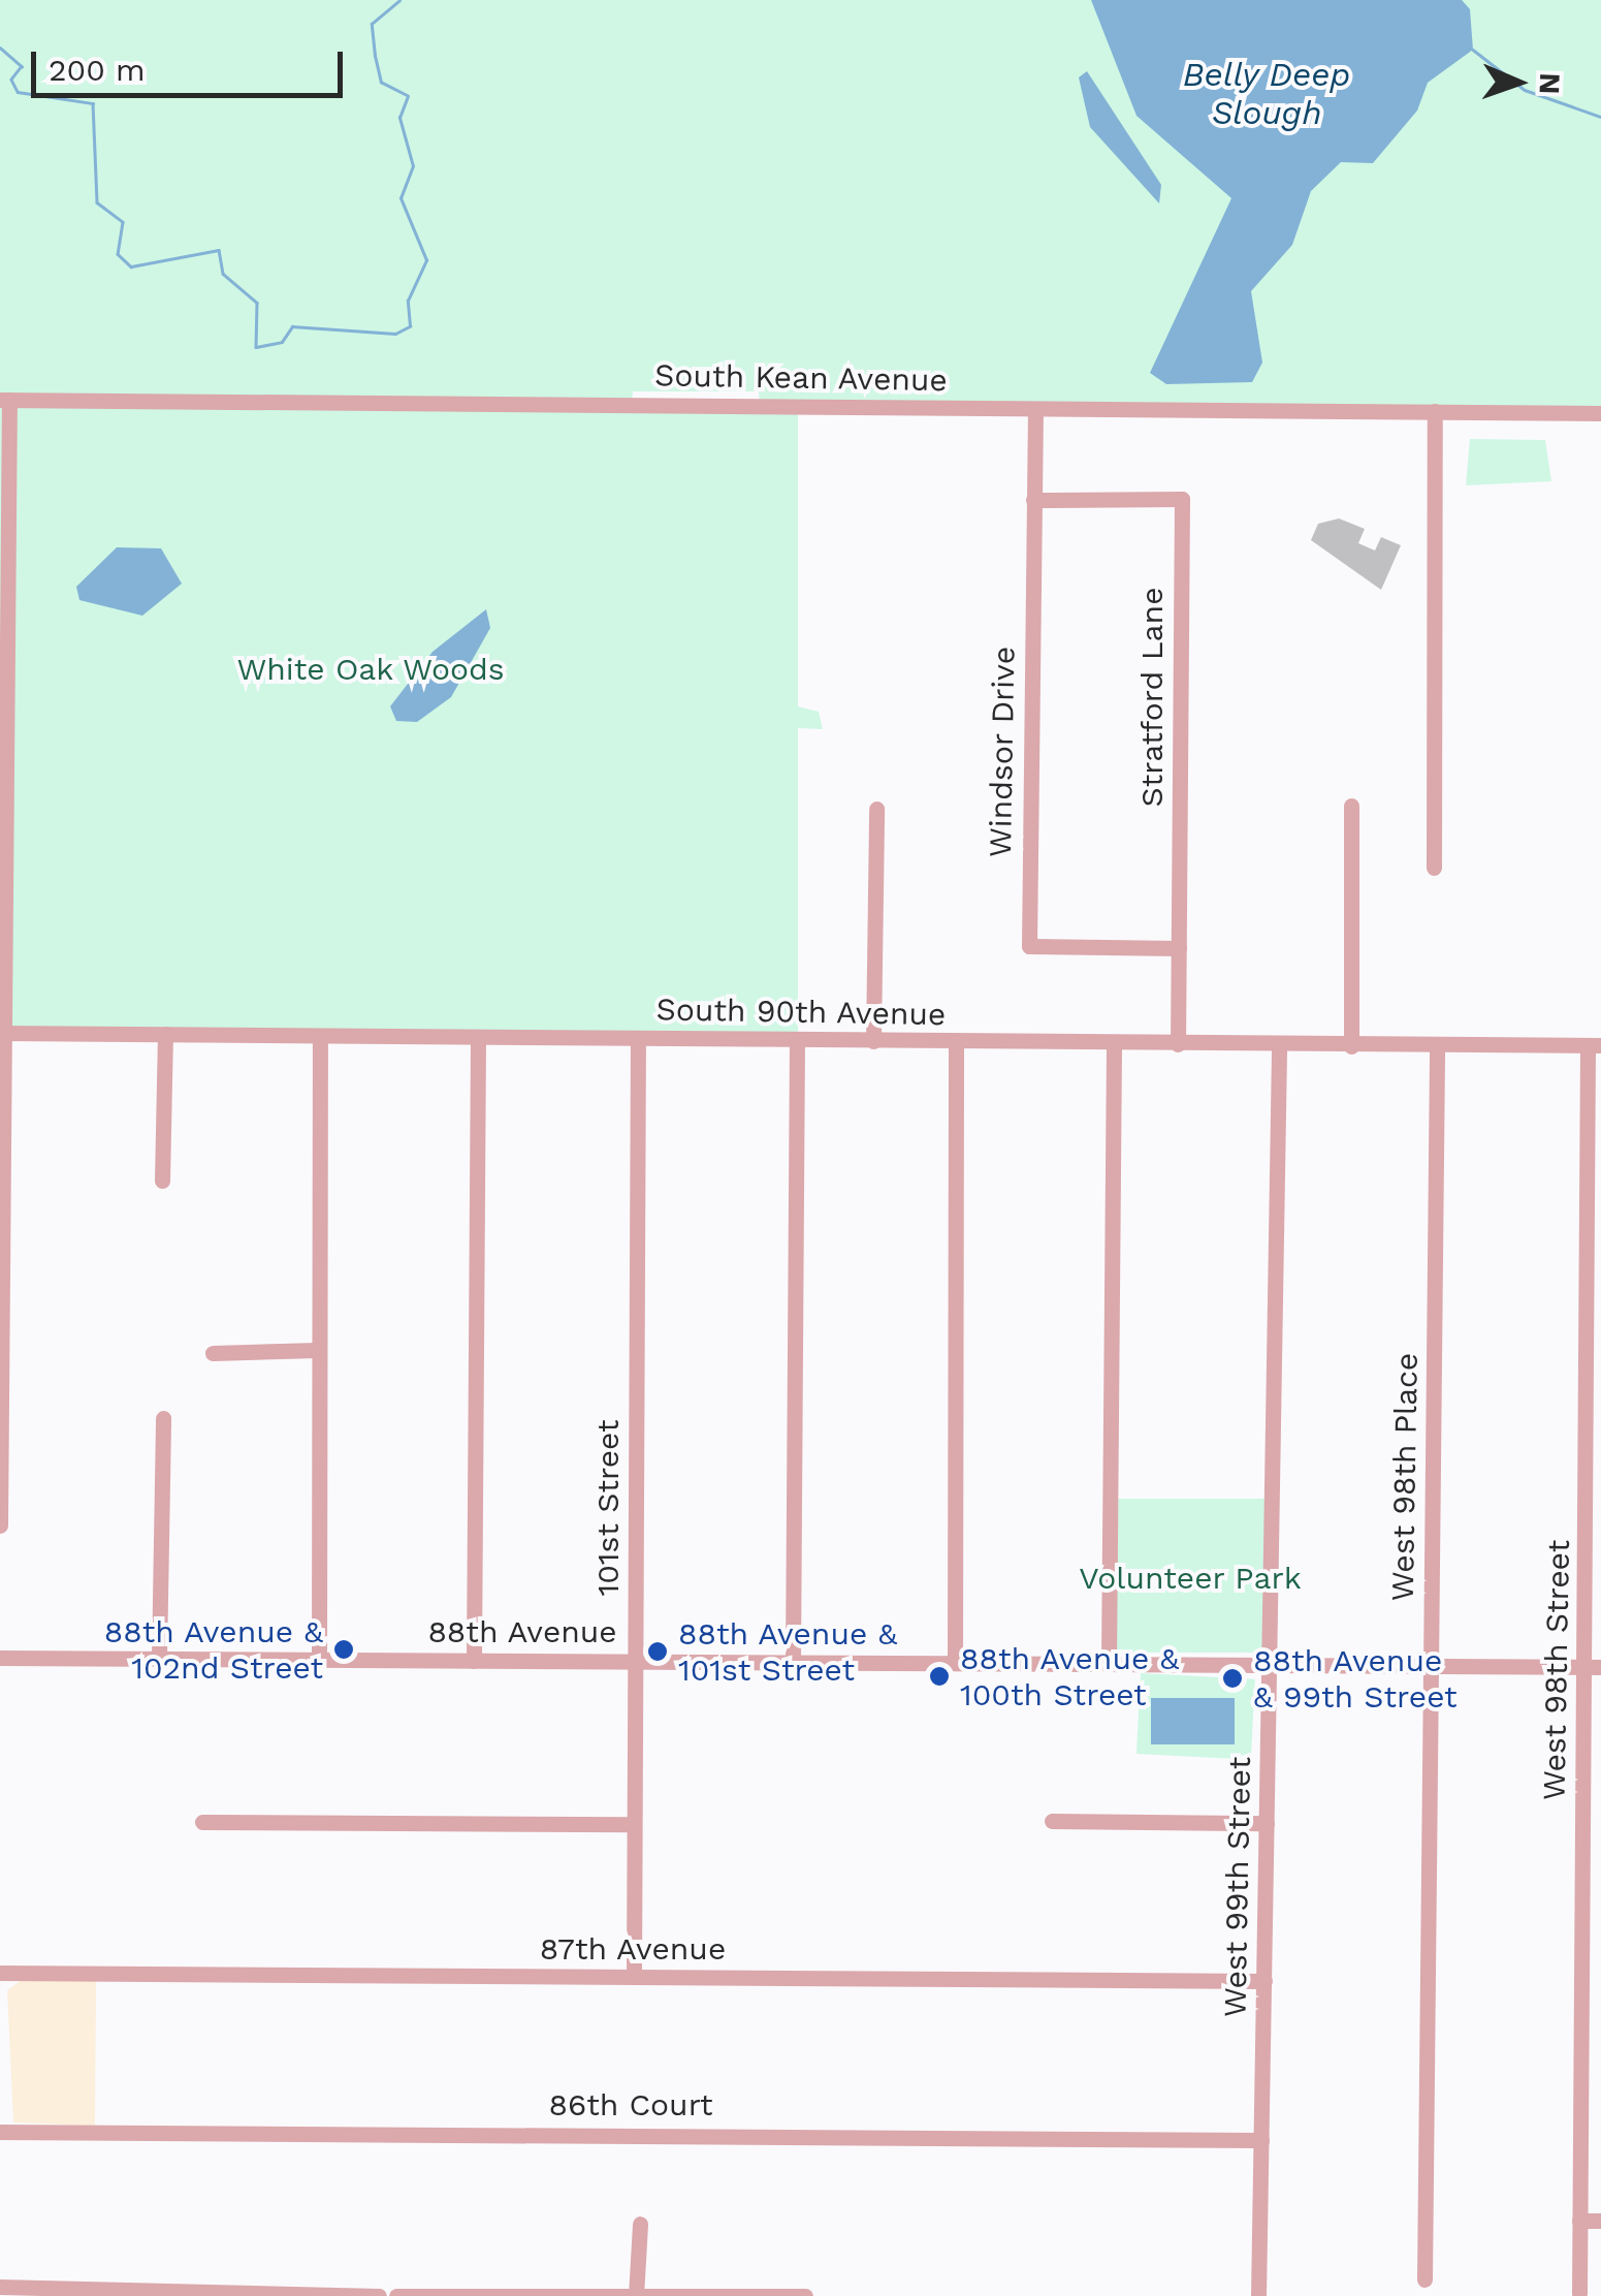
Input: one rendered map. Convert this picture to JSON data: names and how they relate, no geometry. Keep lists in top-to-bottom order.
{
  "streets": {
    "street": [
      "South Kean Avenue",
      "Stratford Lane",
      "Windsor Drive",
      "South 90th Avenue",
      "West 98th Place",
      "101st Street",
      "88th Avenue",
      "West 98th Street",
      "West 99th Street",
      "87th Avenue",
      "86th Court"
    ]
  },
  "crossings": [
    ["South Kean Avenue", "Windsor Drive"],
    ["Stratford Lane", "Windsor Drive"],
    ["Stratford Lane", "South 90th Avenue"],
    ["South 90th Avenue", "West 98th Place"],
    ["South 90th Avenue", "101st Street"],
    ["South 90th Avenue", "West 98th Street"],
    ["South 90th Avenue", "West 99th Street"],
    ["West 98th Place", "88th Avenue"],
    ["101st Street", "88th Avenue"],
    ["101st Street", "87th Avenue"],
    ["88th Avenue", "West 98th Street"],
    ["88th Avenue", "West 99th Street"],
    ["West 99th Street", "87th Avenue"],
    ["West 99th Street", "86th Court"]
  ],
  "water": ["Belly Deep Slough"],
  "parks": ["White Oak Woods", "Volunteer Park"],
  "places": [
    "88th Avenue & 102nd Street",
    "88th Avenue & 101st Street",
    "88th Avenue & 100th Street",
    "88th Avenue & 99th Street"
  ],
  "scale_bar": "200 m",
  "north": "right"
}
